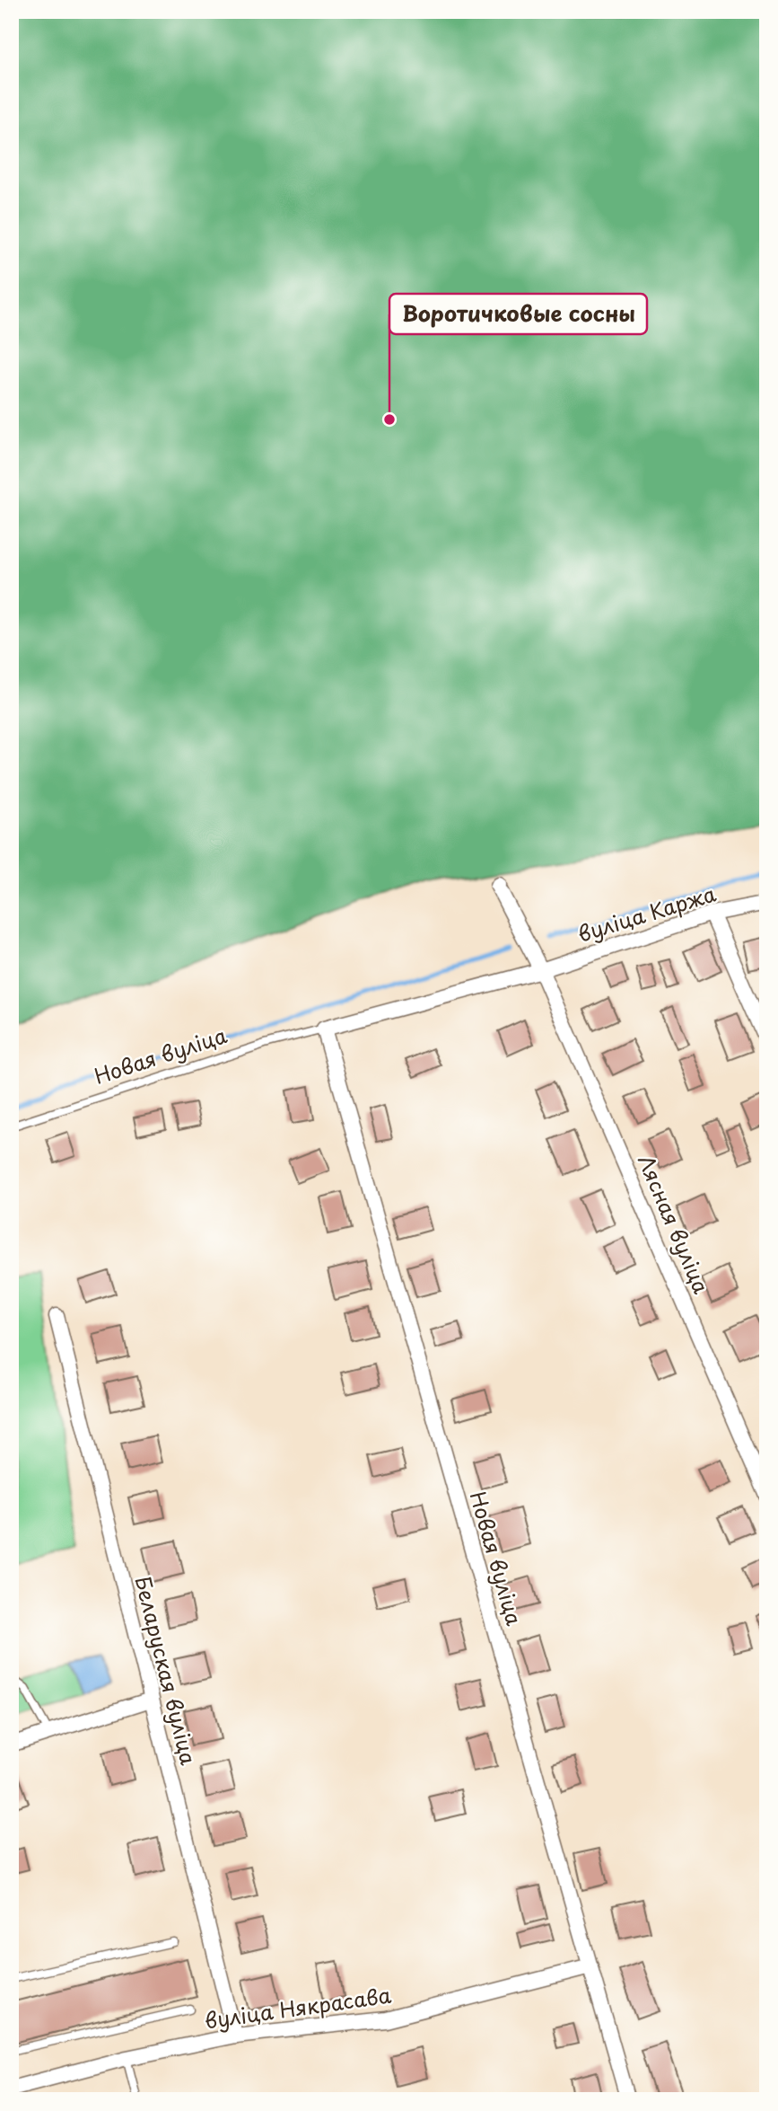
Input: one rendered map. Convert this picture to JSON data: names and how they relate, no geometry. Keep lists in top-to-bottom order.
{
  "streets": {
    "street": [
      "вуліца Каржа",
      "Новая вуліца",
      "Лясная вуліца",
      "Беларуская вуліца",
      "вуліца Някрасава"
    ]
  },
  "crossings": [
    ["вуліца Каржа", "Новая вуліца"],
    ["вуліца Каржа", "Лясная вуліца"],
    ["Новая вуліца", "Лясная вуліца"],
    ["Новая вуліца", "вуліца Някрасава"],
    ["Беларуская вуліца", "вуліца Някрасава"]
  ],
  "places": ["Воротичковые сосны"]
}
